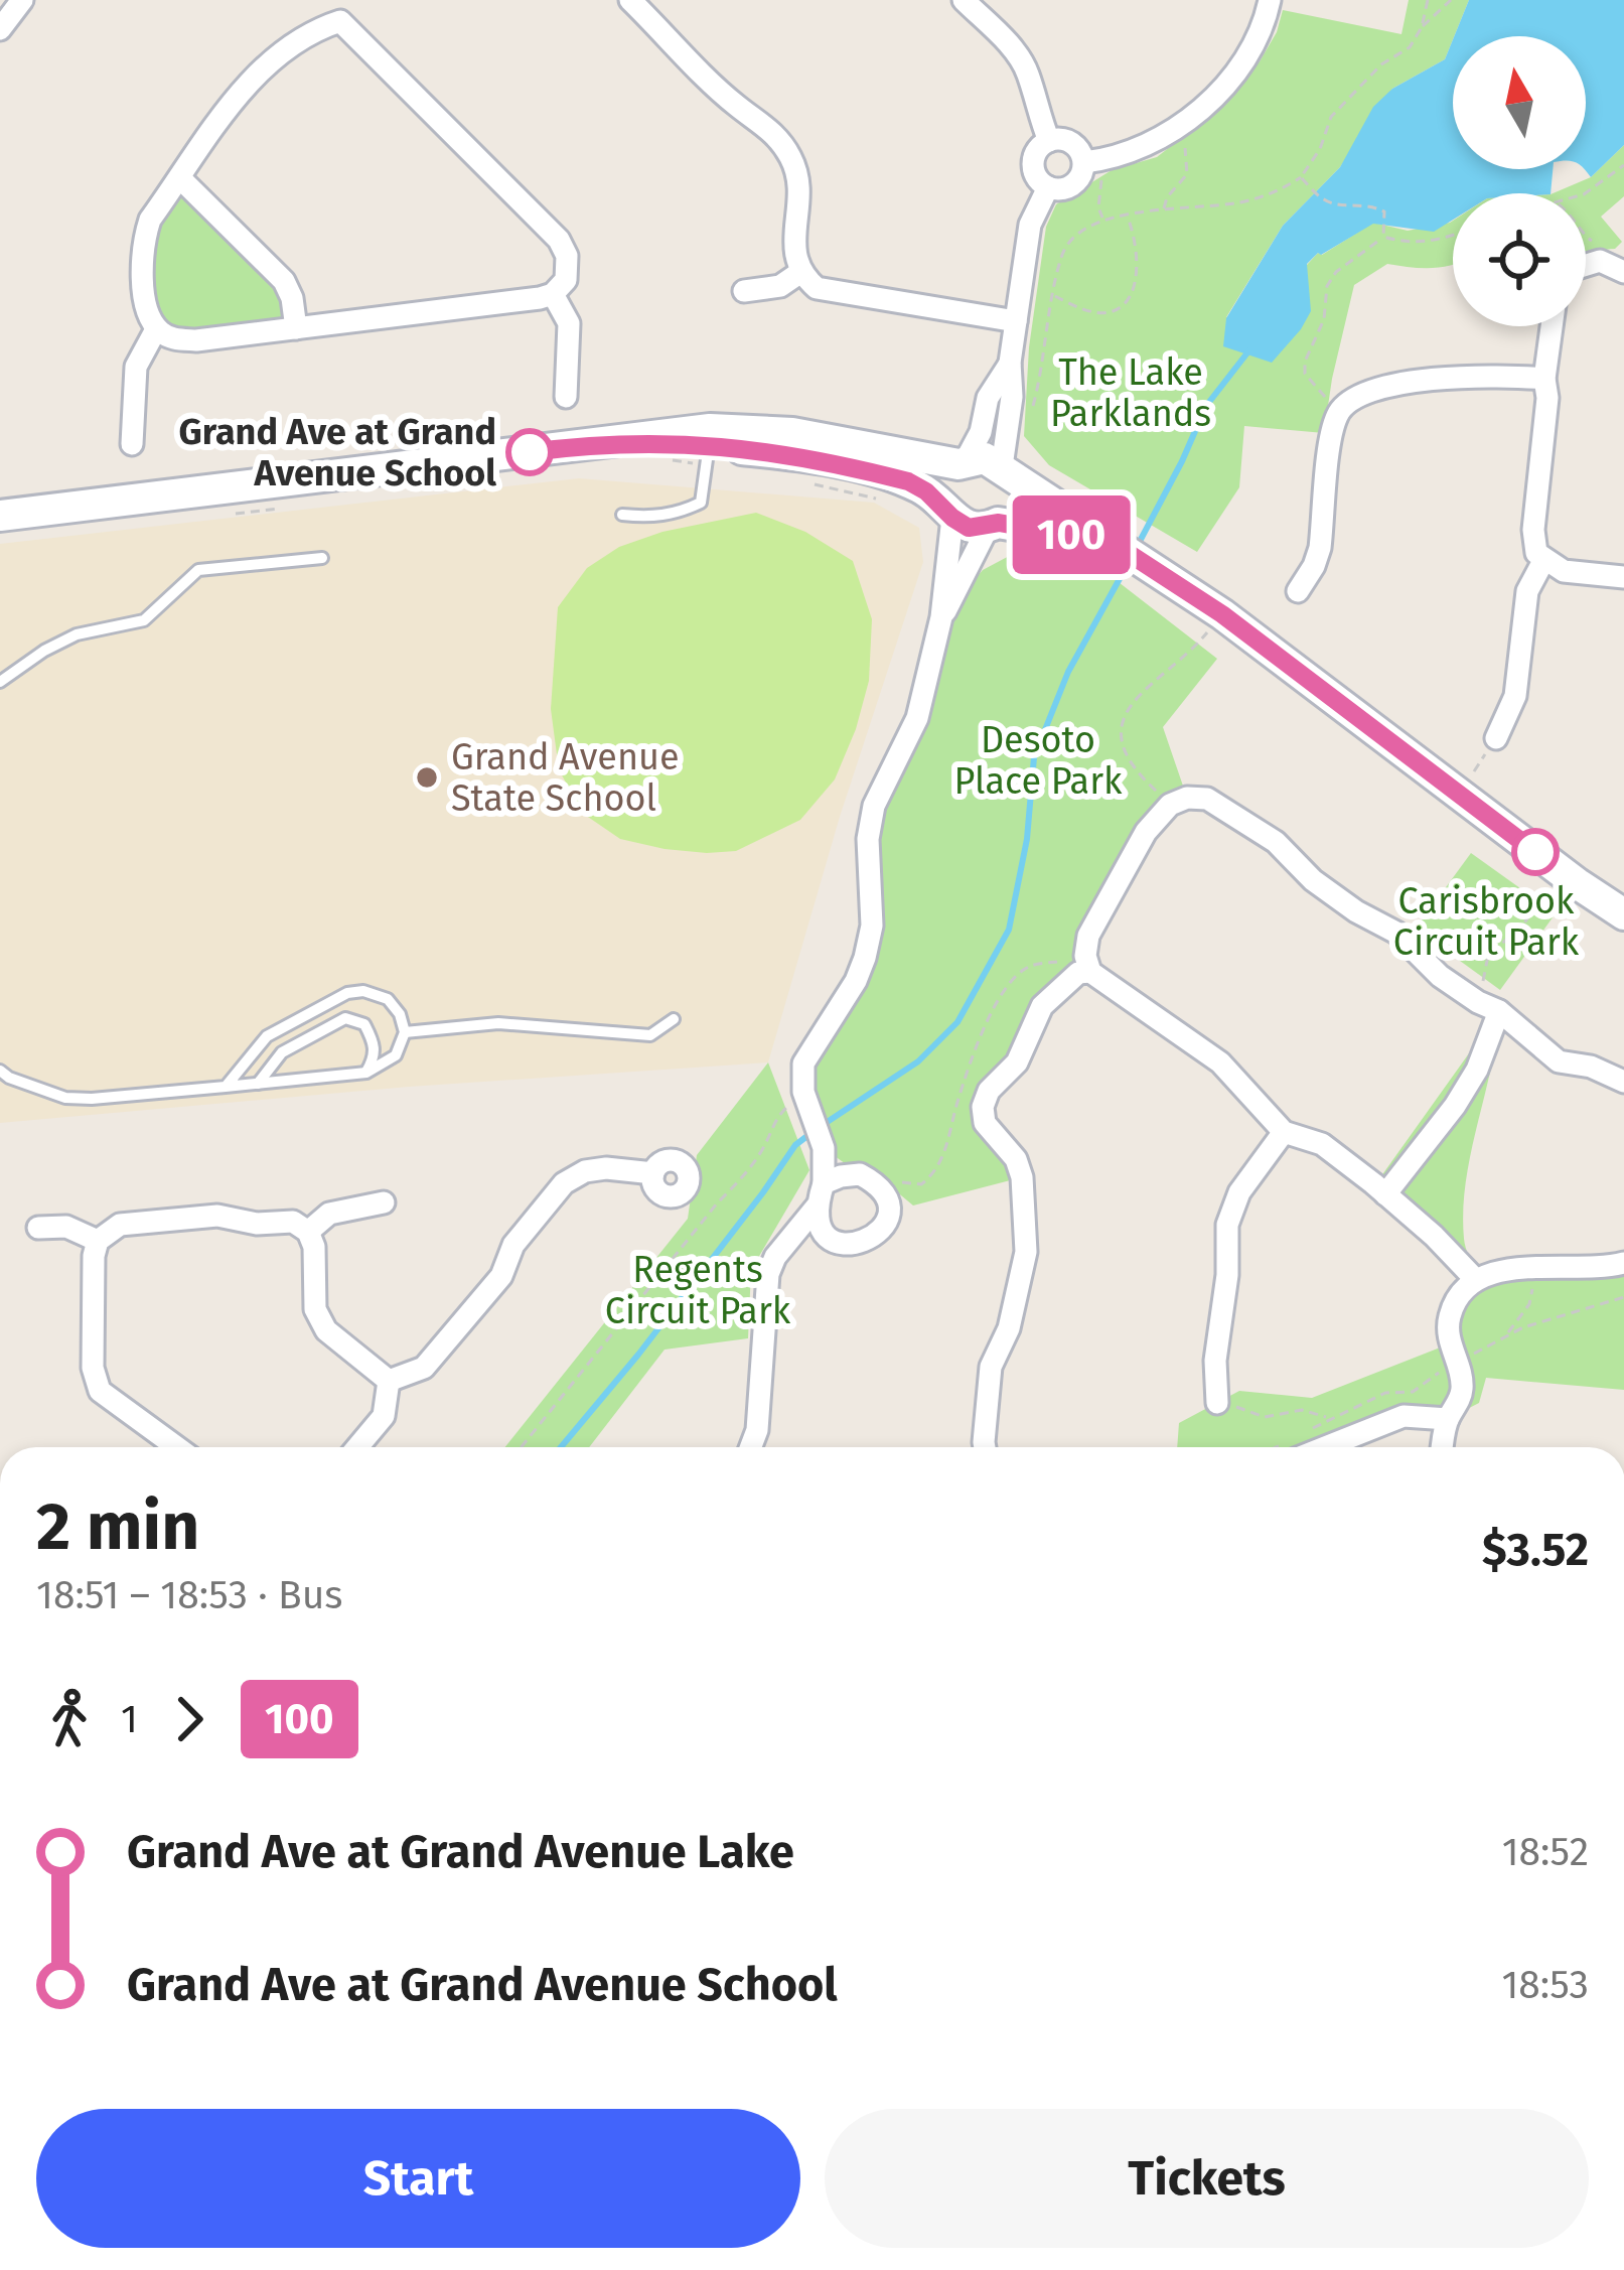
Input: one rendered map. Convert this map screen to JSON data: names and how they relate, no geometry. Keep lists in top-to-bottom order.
{
  "parks": [
    "The Lake Parklands",
    "Desoto Place Park",
    "Carisbrook Circuit Park",
    "Regents Circuit Park"
  ],
  "places": ["Grand Ave at Grand Avenue School", "Grand Avenue State School"],
  "lines": ["bus line 100"],
  "north": "top",
  "page": {
    "on_map": "100",
    "heading": ["2 min", "18:51 – 18:53 · Bus", "$3.52"],
    "legs": ["1", "100"],
    "list": [
      {
        "name": "Grand Ave at Grand Avenue Lake",
        "value": "18:52"
      },
      {
        "name": "Grand Ave at Grand Avenue School",
        "value": "18:53"
      }
    ],
    "buttons": ["Start", "Tickets"]
  }
}
